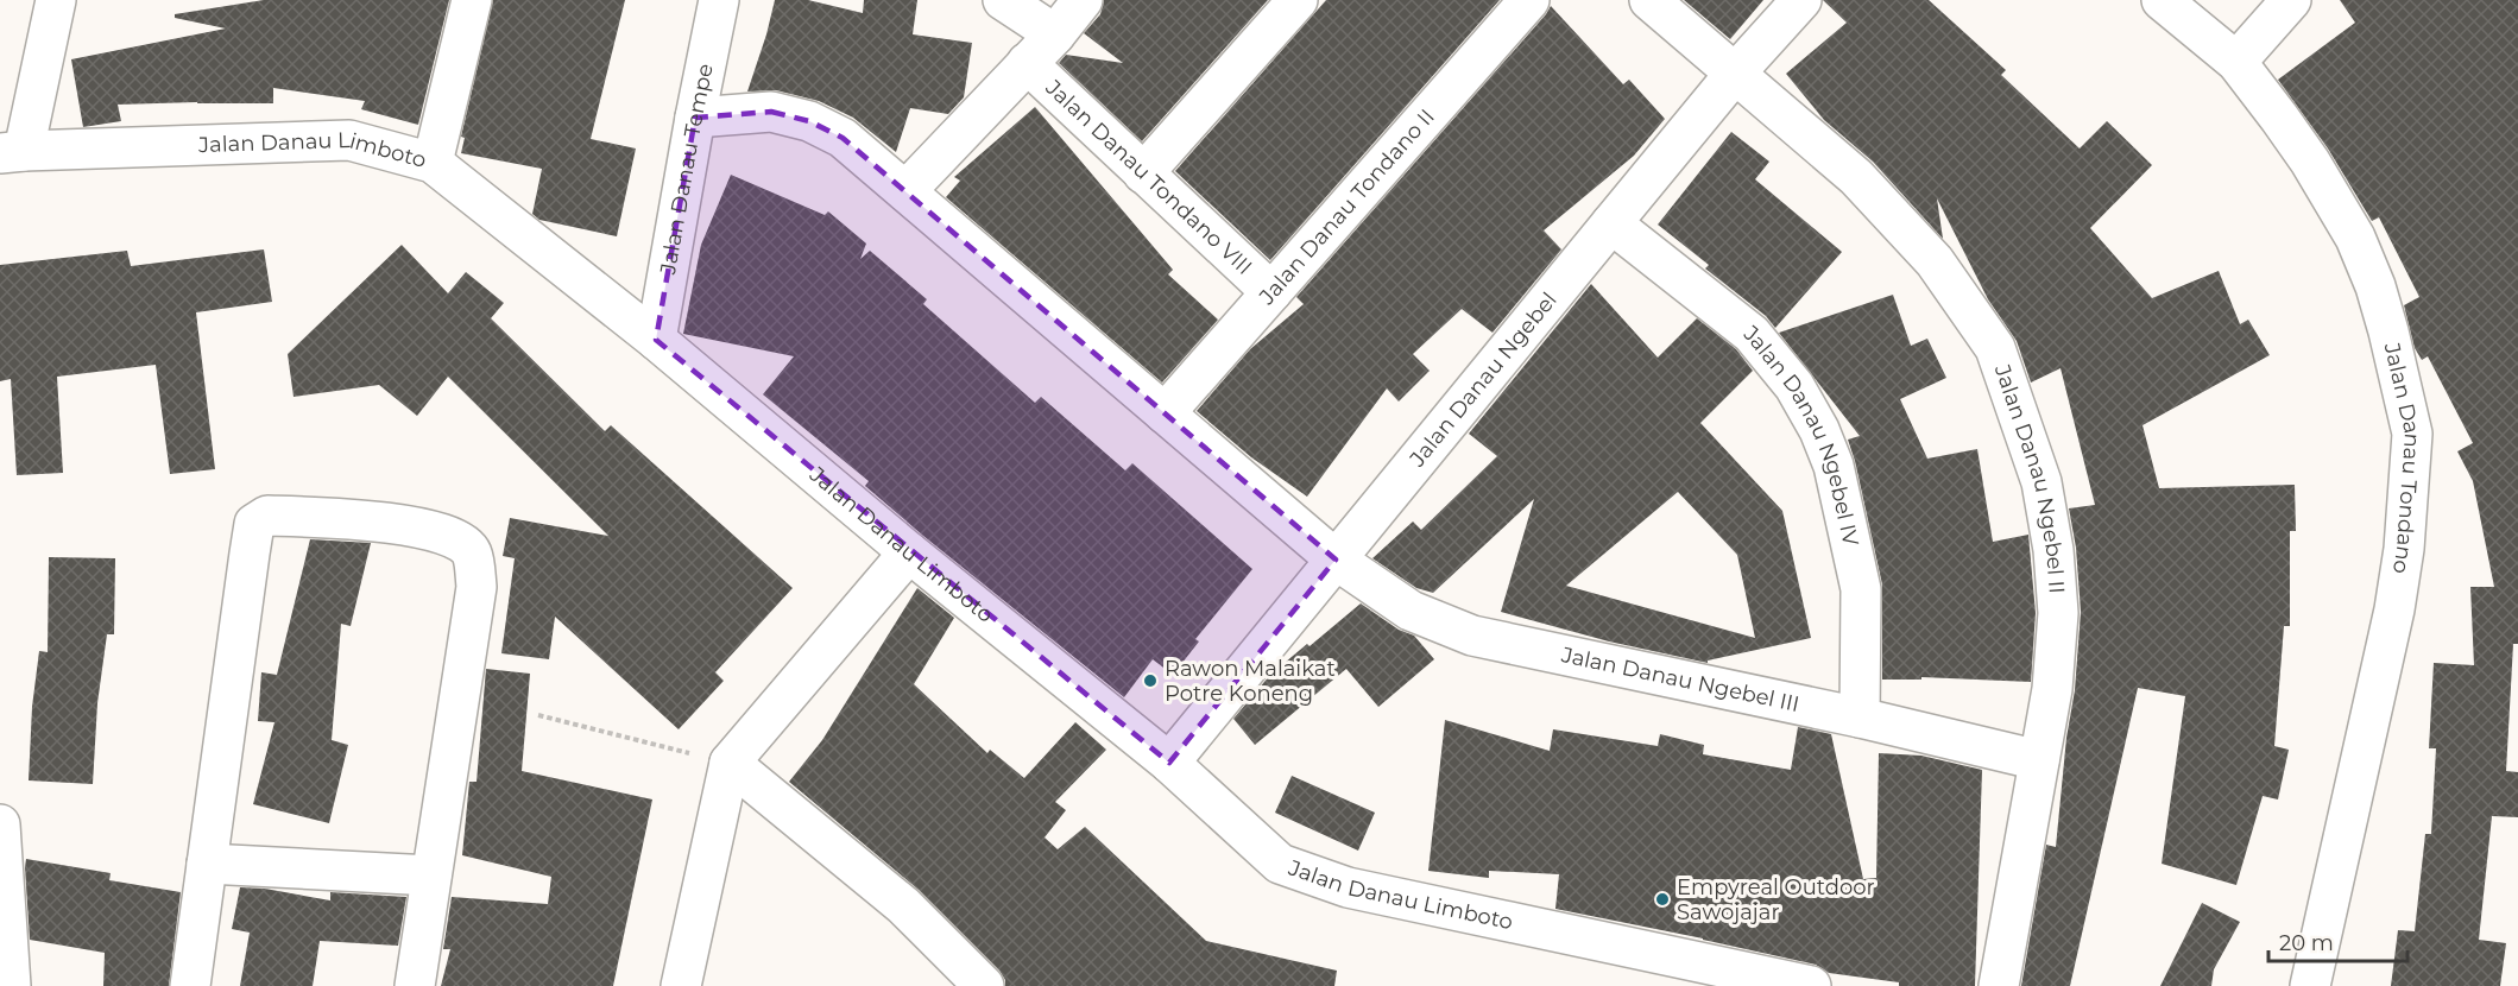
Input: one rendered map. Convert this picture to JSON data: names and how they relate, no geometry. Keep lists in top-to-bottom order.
{
  "streets": {
    "street": [
      "Jalan Danau Limboto",
      "Jalan Danau Tempe",
      "Jalan Danau Tondano VIII",
      "Jalan Danau Tondano II",
      "Jalan Danau Ngebel",
      "Jalan Danau Ngebel IV",
      "Jalan Danau Tondano",
      "Jalan Danau Ngebel II",
      "Jalan Danau Ngebel III"
    ]
  },
  "crossings": [
    ["Jalan Danau Limboto", "Jalan Danau Tempe"],
    ["Jalan Danau Limboto", "Jalan Danau Ngebel"],
    ["Jalan Danau Tempe", "Jalan Danau Ngebel III"],
    ["Jalan Danau Tondano VIII", "Jalan Danau Tondano II"],
    ["Jalan Danau Tondano II", "Jalan Danau Ngebel III"],
    ["Jalan Danau Ngebel", "Jalan Danau Ngebel IV"],
    ["Jalan Danau Ngebel", "Jalan Danau Ngebel II"],
    ["Jalan Danau Ngebel", "Jalan Danau Ngebel III"],
    ["Jalan Danau Ngebel IV", "Jalan Danau Ngebel III"],
    ["Jalan Danau Ngebel II", "Jalan Danau Ngebel III"]
  ],
  "places": ["Rawon Malaikat Potre Koneng", "Empyreal Outdoor Sawojajar"],
  "scale_bar": "20 m"
}
